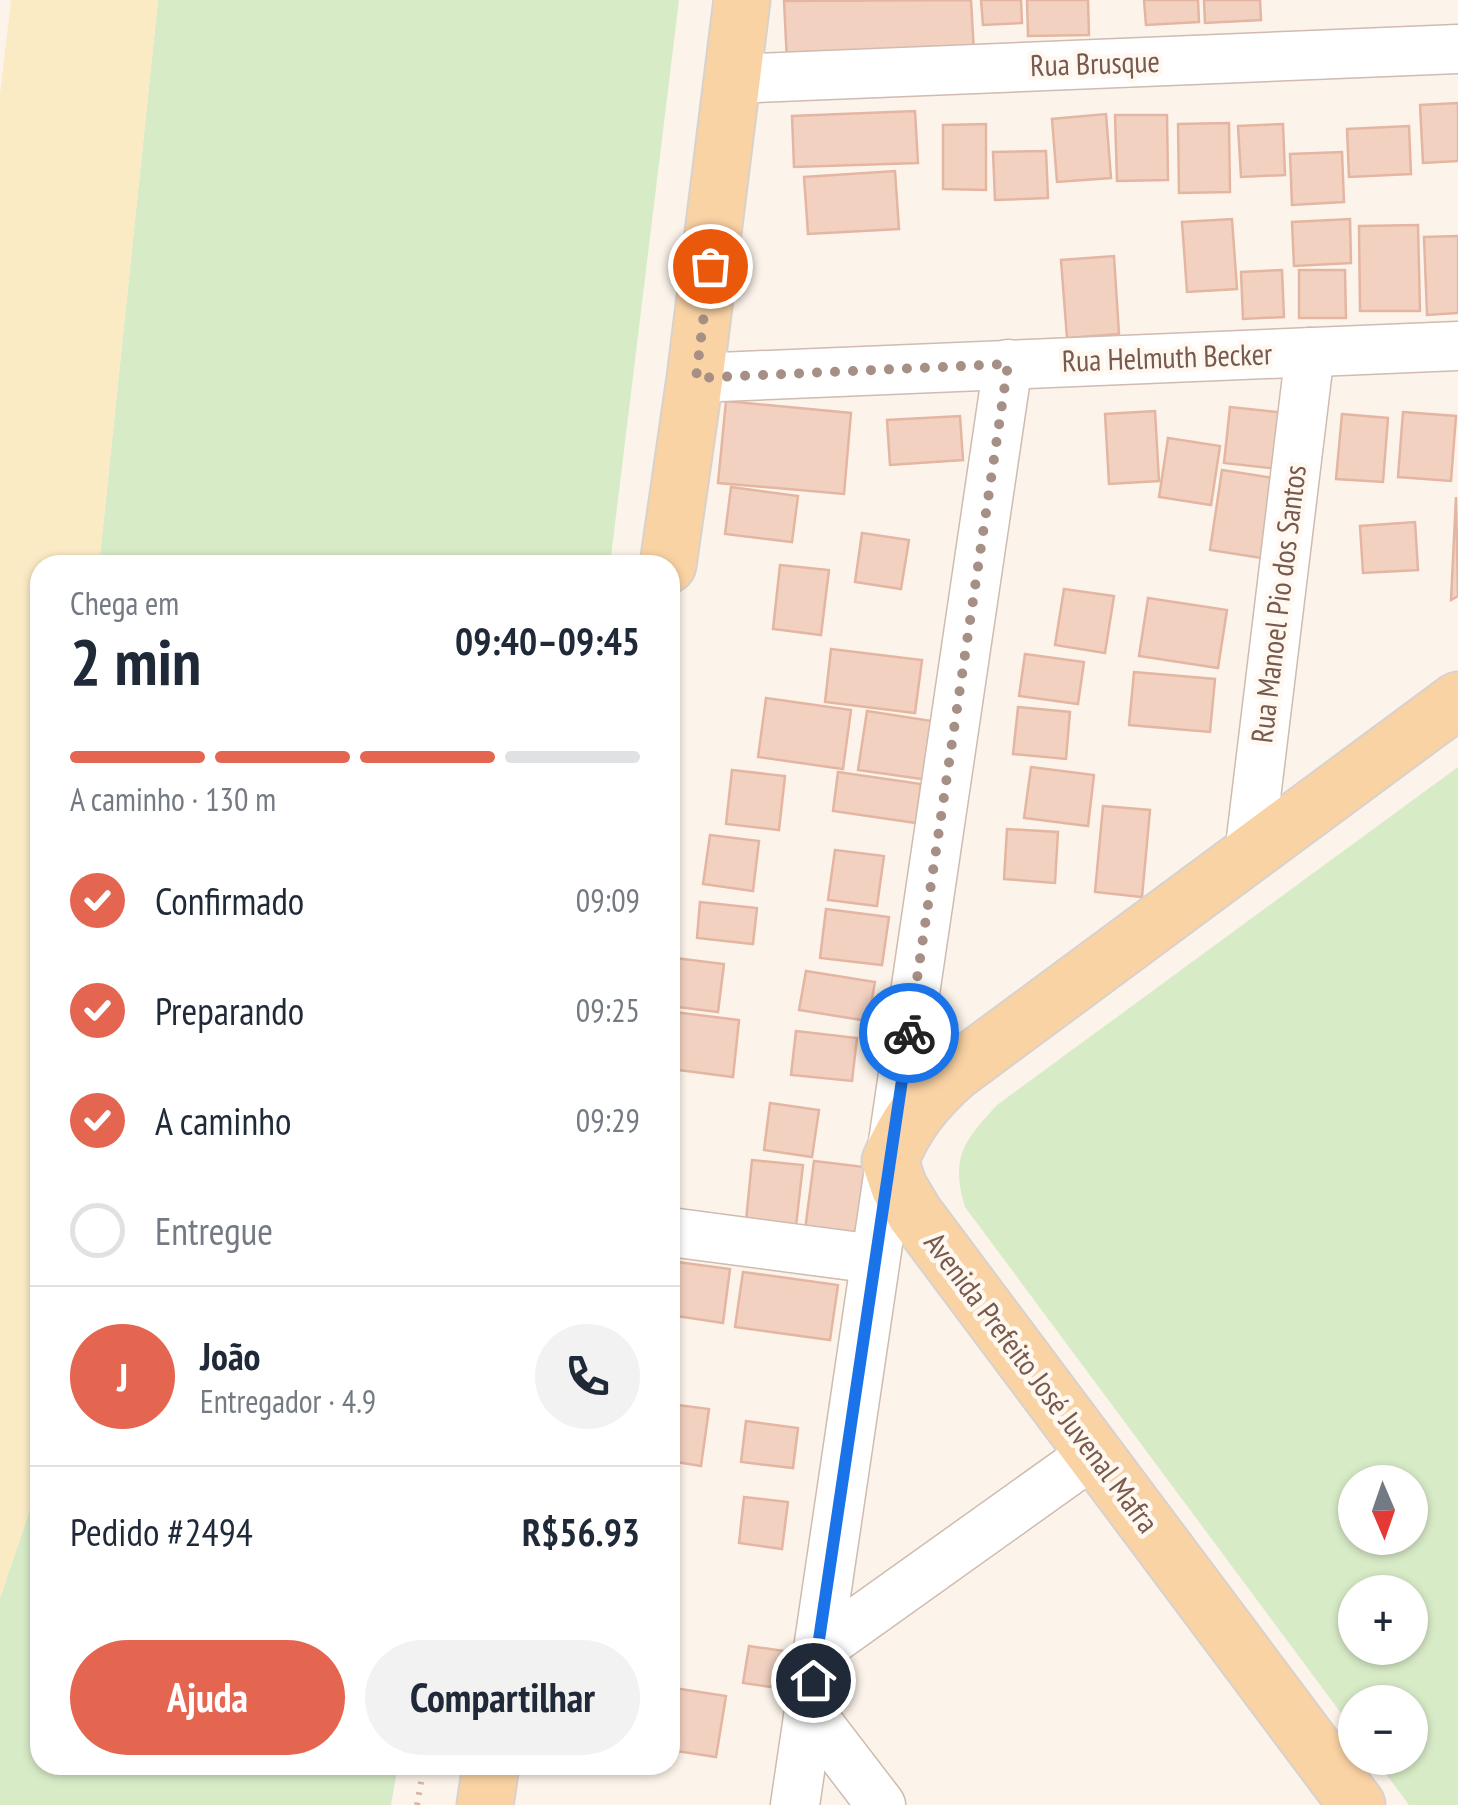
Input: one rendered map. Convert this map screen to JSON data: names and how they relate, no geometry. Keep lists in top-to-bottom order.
{
  "streets": {
    "main road": ["Avenida Prefeito José Juvenal Mafra"],
    "street": ["Rua Brusque", "Rua Helmuth Becker", "Rua Manoel Pio dos Santos"]
  },
  "crossings": [
    ["Rua Helmuth Becker", "Rua Manoel Pio dos Santos"]
  ],
  "north": "bottom",
  "page": {
    "heading": ["2 min", "Chega em", "09:40–09:45"],
    "panel": [
      "João",
      "Entregador · 4.9",
      "Pedido #2494",
      "R$56.93"
    ],
    "bar": "A caminho · 130 m",
    "list": [
      ["Confirmado", "09:09"],
      ["Preparando", "09:25"],
      ["A caminho", "09:29"],
      "Entregue"
    ],
    "round": "J",
    "map_buttons": ["+", "−"],
    "buttons": ["Ajuda", "Compartilhar"]
  }
}
